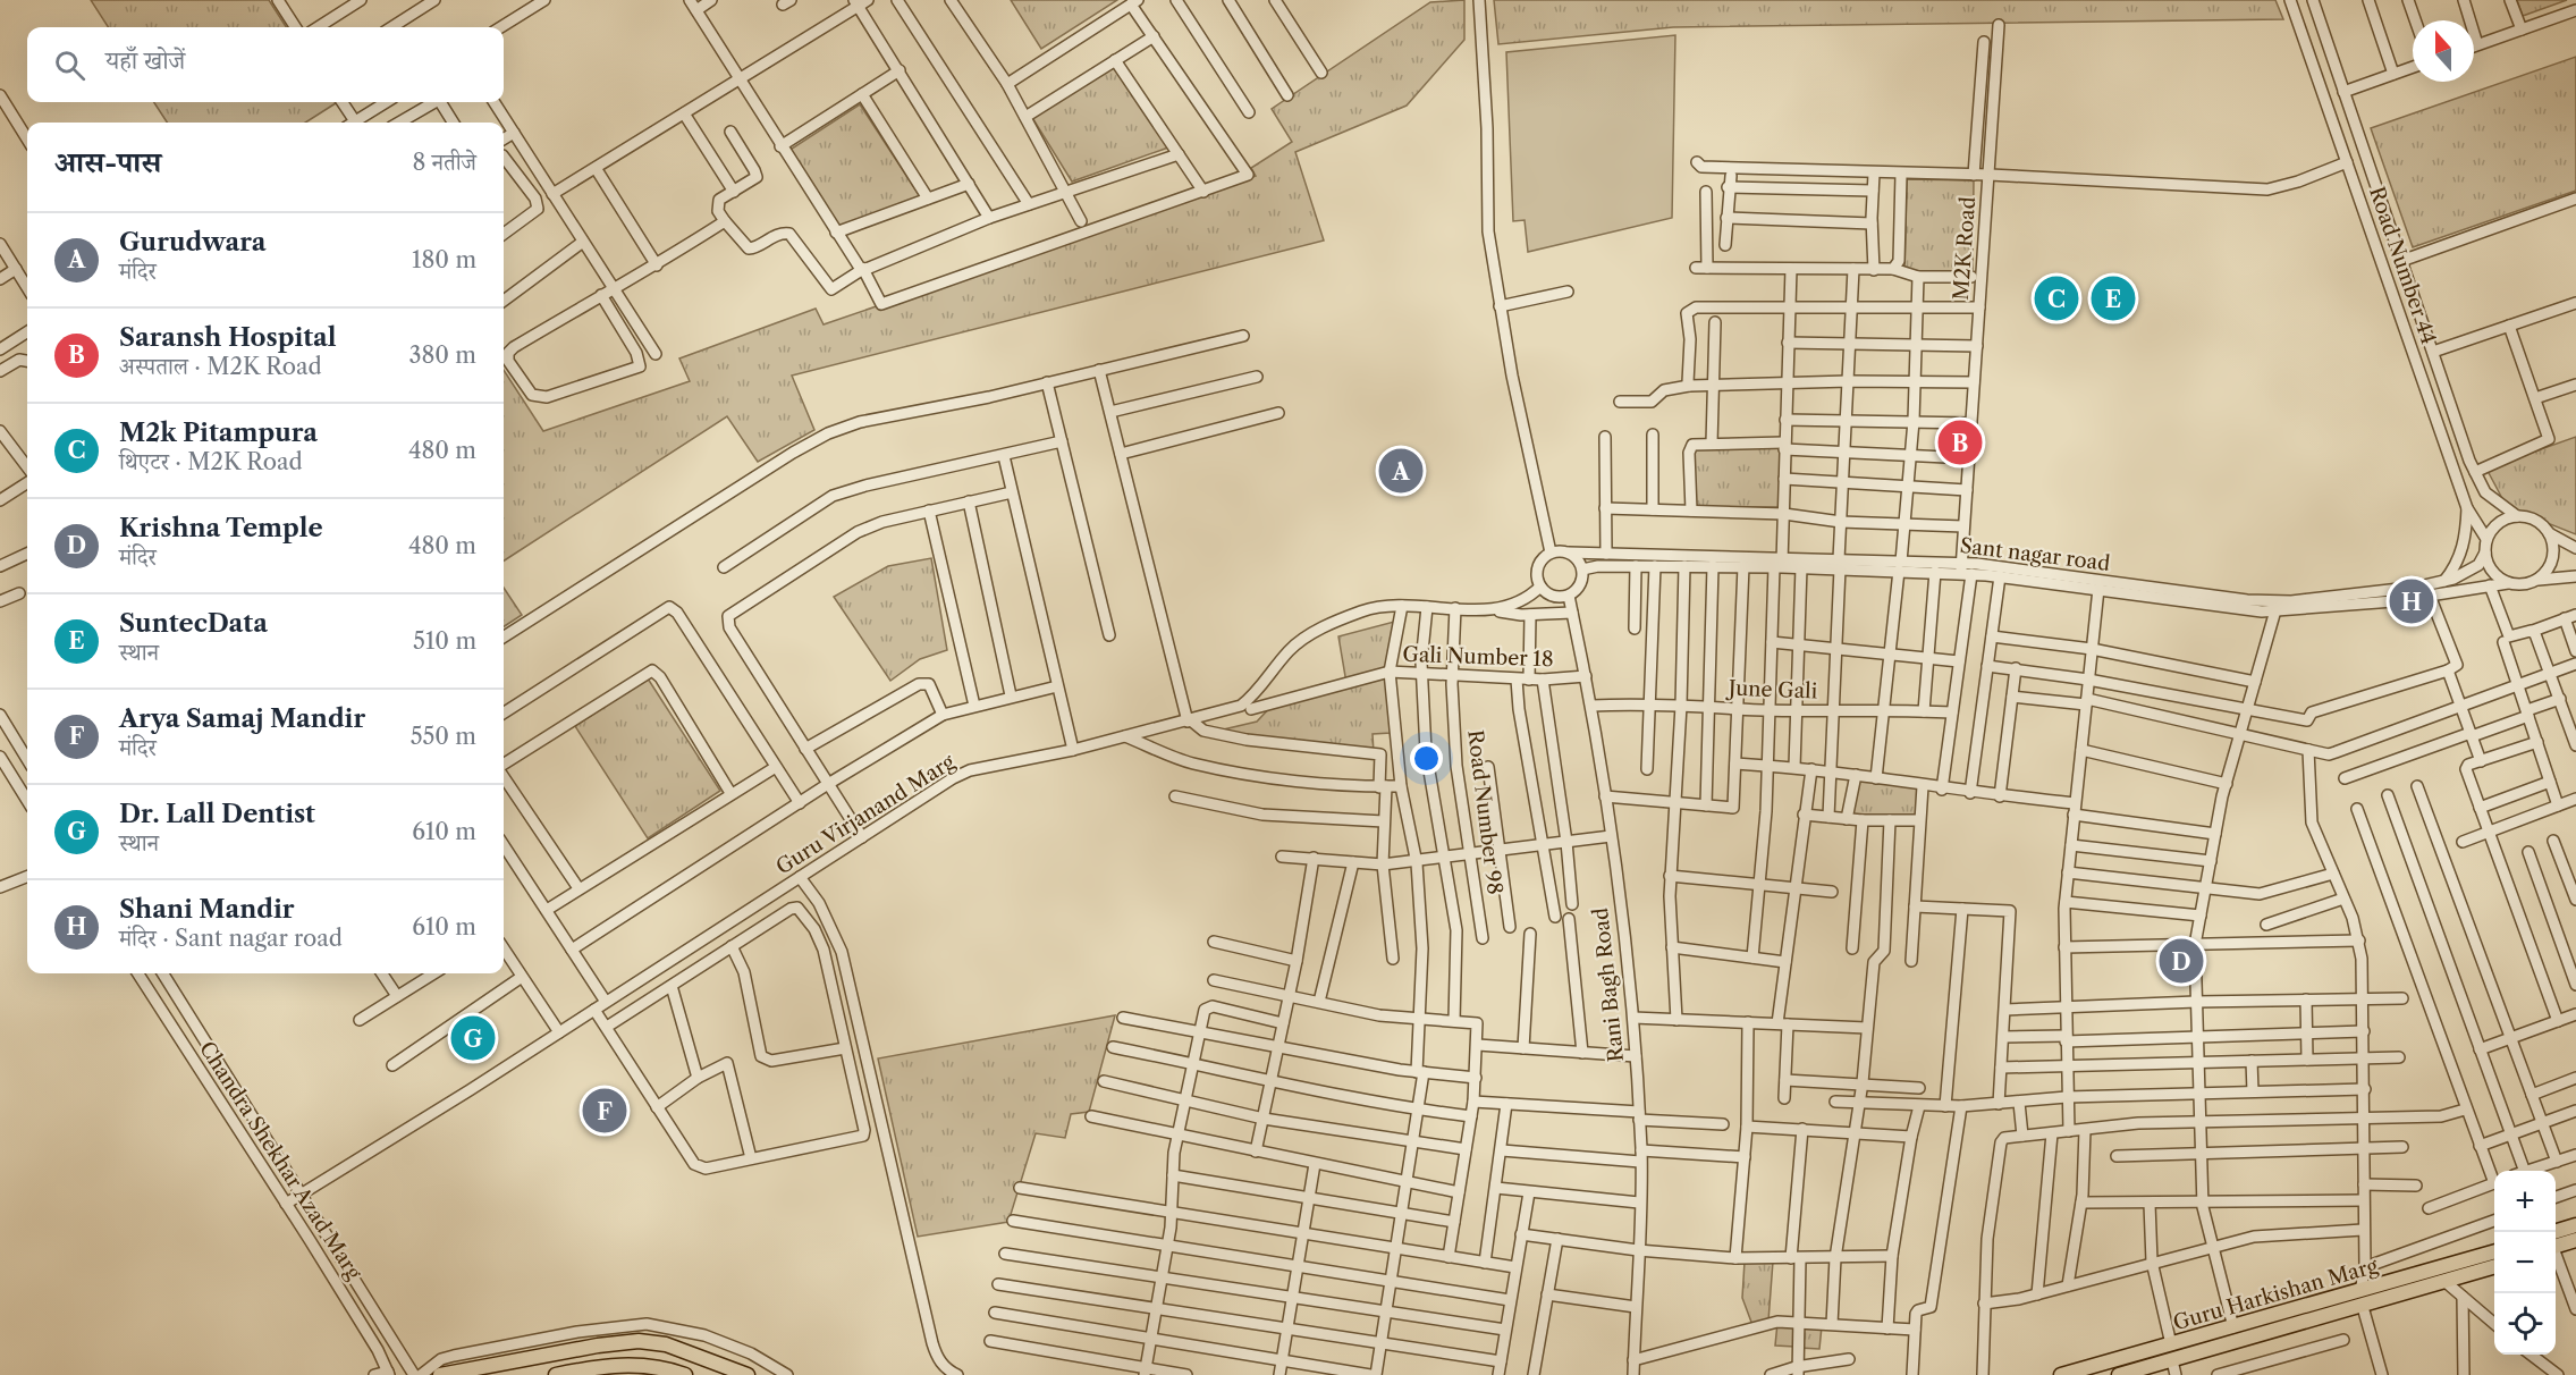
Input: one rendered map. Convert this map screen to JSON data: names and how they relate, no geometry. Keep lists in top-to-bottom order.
{
  "streets": {
    "main road": ["Guru Harkishan Marg"],
    "street": [
      "M2K Road",
      "Road Number 44",
      "Sant nagar road",
      "Gali Number 18",
      "June Gali",
      "Road Number 98",
      "Guru Virjanand Marg",
      "Rani Bagh Road",
      "Chandra Shekhar Azad Marg"
    ]
  },
  "crossings": [
    ["M2K Road", "Road Number 44"],
    ["M2K Road", "Sant nagar road"],
    ["M2K Road", "June Gali"],
    ["Road Number 44", "Sant nagar road"],
    ["Sant nagar road", "Guru Virjanand Marg"],
    ["Sant nagar road", "Rani Bagh Road"],
    ["Gali Number 18", "Road Number 98"],
    ["Gali Number 18", "Rani Bagh Road"],
    ["June Gali", "Rani Bagh Road"],
    ["Road Number 98", "Guru Virjanand Marg"],
    ["Guru Virjanand Marg", "Rani Bagh Road"],
    ["Guru Virjanand Marg", "Chandra Shekhar Azad Marg"]
  ],
  "north": "top",
  "page": {
    "search": "यहाँ खोजें",
    "heading": ["आस-पास", "8 नतीजे"],
    "list": [
      {
        "mark": "A",
        "name": "Gurudwara",
        "note": "मंदिर",
        "value": "180 m"
      },
      {
        "mark": "B",
        "name": "Saransh Hospital",
        "note": "अस्पताल · M2K Road",
        "value": "380 m"
      },
      {
        "mark": "C",
        "name": "M2k Pitampura",
        "note": "थिएटर · M2K Road",
        "value": "480 m"
      },
      {
        "mark": "D",
        "name": "Krishna Temple",
        "note": "मंदिर",
        "value": "480 m"
      },
      {
        "mark": "E",
        "name": "SuntecData",
        "note": "स्थान",
        "value": "510 m"
      },
      {
        "mark": "F",
        "name": "Arya Samaj Mandir",
        "note": "मंदिर",
        "value": "550 m"
      },
      {
        "mark": "G",
        "name": "Dr. Lall Dentist",
        "note": "स्थान",
        "value": "610 m"
      },
      {
        "mark": "H",
        "name": "Shani Mandir",
        "note": "मंदिर · Sant nagar road",
        "value": "610 m"
      }
    ],
    "pins": [
      "C",
      "E",
      "B",
      "A",
      "H",
      "D",
      "G",
      "F"
    ],
    "map_buttons": ["+", "−"]
  }
}
